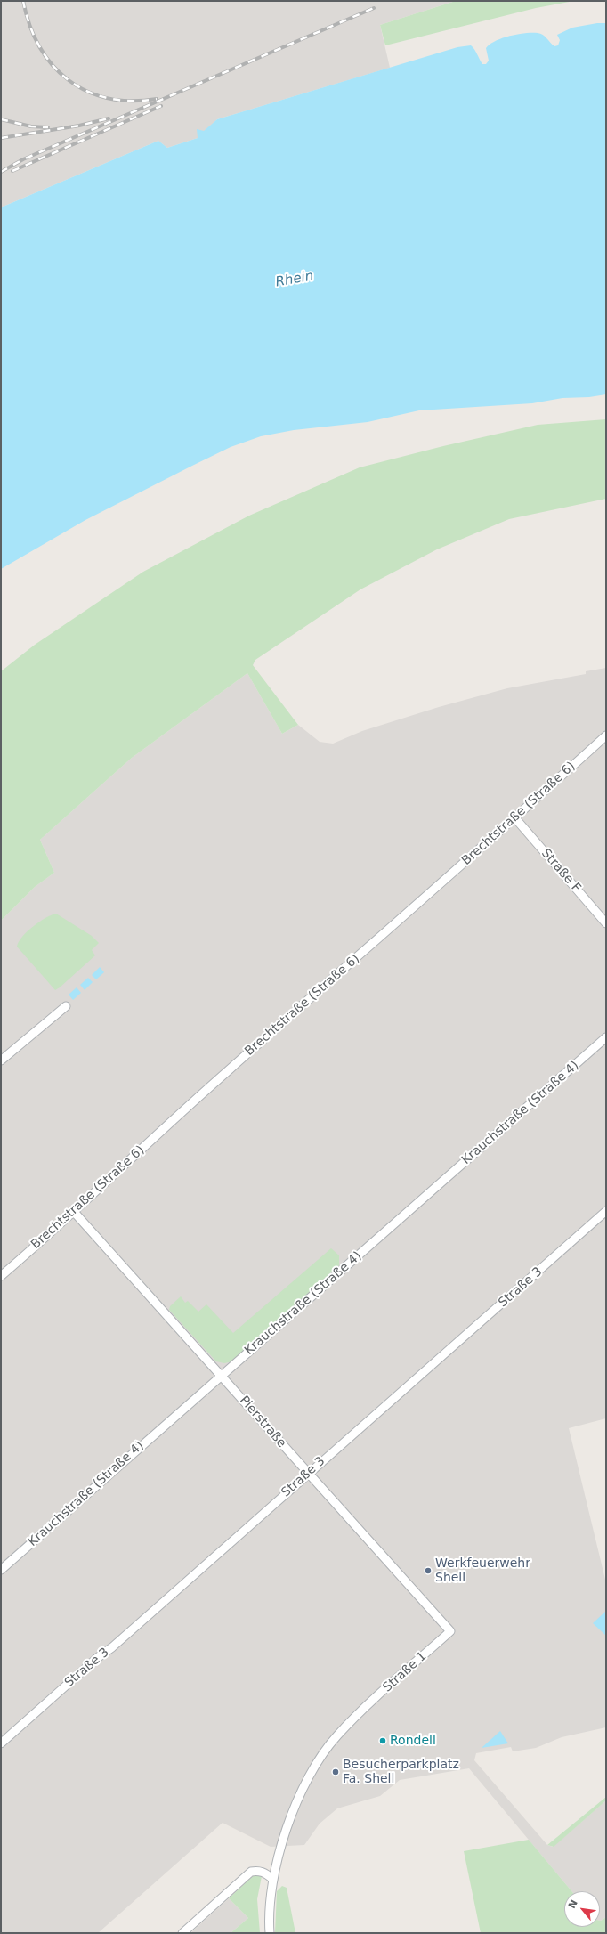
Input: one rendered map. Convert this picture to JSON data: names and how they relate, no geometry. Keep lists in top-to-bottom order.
{
  "streets": {
    "street": [
      "Brechtstraße (Straße 6)",
      "Straße F",
      "Krauchstraße (Straße 4)",
      "Straße 3",
      "Pierstraße",
      "Straße 1"
    ]
  },
  "crossings": [
    ["Brechtstraße (Straße 6)", "Straße F"],
    ["Brechtstraße (Straße 6)", "Pierstraße"],
    ["Krauchstraße (Straße 4)", "Pierstraße"],
    ["Straße 3", "Pierstraße"],
    ["Pierstraße", "Straße 1"]
  ],
  "water": ["Rhein"],
  "places": ["Werkfeuerwehr Shell", "Rondell", "Besucherparkplatz Fa. Shell"],
  "north": "top left"
}
